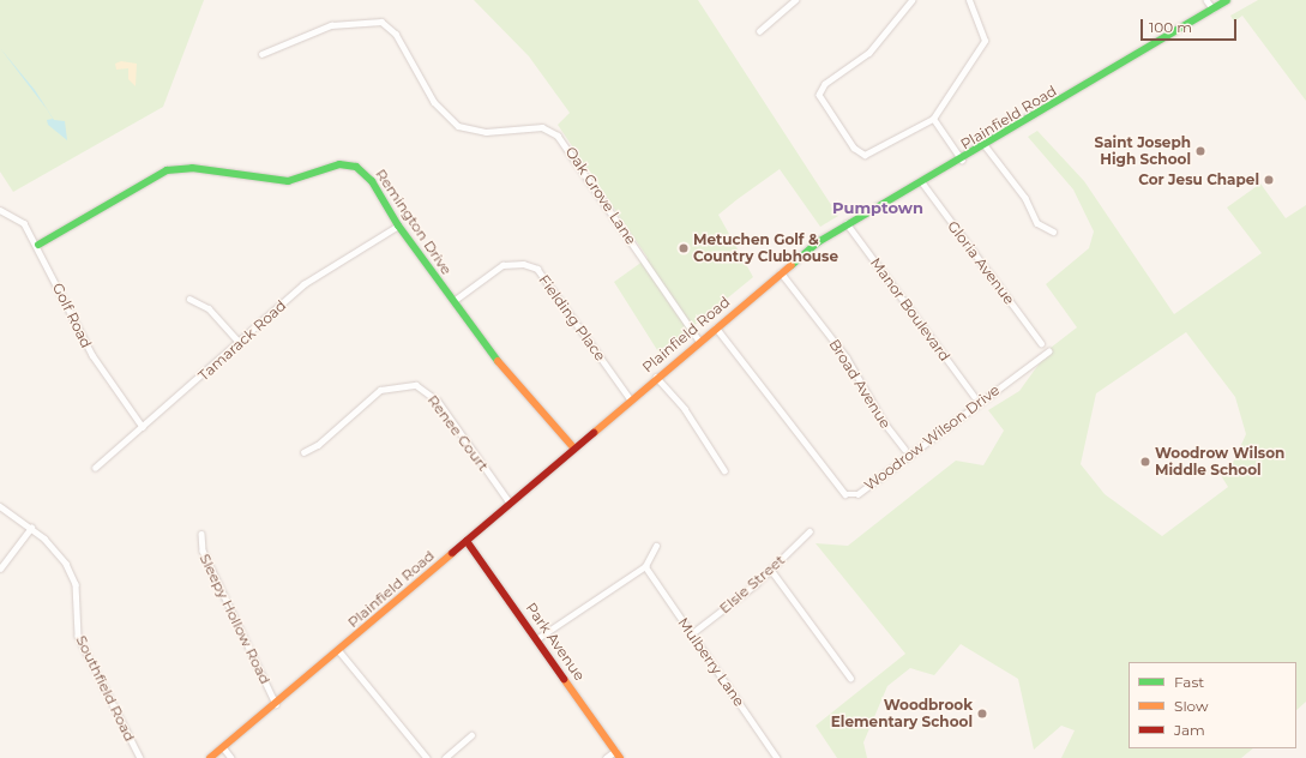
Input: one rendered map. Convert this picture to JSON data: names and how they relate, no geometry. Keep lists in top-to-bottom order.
{
  "streets": {
    "street": [
      "Plainfield Road",
      "Oak Grove Lane",
      "Remington Drive",
      "Gloria Avenue",
      "Manor Boulevard",
      "Golf Road",
      "Fielding Place",
      "Tamarack Road",
      "Broad Avenue",
      "Renee Court",
      "Woodrow Wilson Drive",
      "Elsie Street",
      "Sleepy Hollow Road",
      "Park Avenue",
      "Mulberry Lane",
      "Southfield Road"
    ]
  },
  "crossings": [
    ["Plainfield Road", "Oak Grove Lane"],
    ["Plainfield Road", "Remington Drive"],
    ["Plainfield Road", "Gloria Avenue"],
    ["Plainfield Road", "Manor Boulevard"],
    ["Plainfield Road", "Fielding Place"],
    ["Plainfield Road", "Broad Avenue"],
    ["Plainfield Road", "Renee Court"],
    ["Plainfield Road", "Woodrow Wilson Drive"],
    ["Plainfield Road", "Sleepy Hollow Road"],
    ["Plainfield Road", "Park Avenue"],
    ["Remington Drive", "Golf Road"],
    ["Remington Drive", "Fielding Place"],
    ["Remington Drive", "Tamarack Road"],
    ["Golf Road", "Tamarack Road"],
    ["Elsie Street", "Mulberry Lane"]
  ],
  "districts": ["Pumptown"],
  "places": [
    "Saint Joseph High School",
    "Cor Jesu Chapel",
    "Metuchen Golf & Country Clubhouse",
    "Woodrow Wilson Middle School",
    "Woodbrook Elementary School"
  ],
  "legend": ["Fast", "Slow", "Jam"],
  "scale_bar": "100 m"
}
